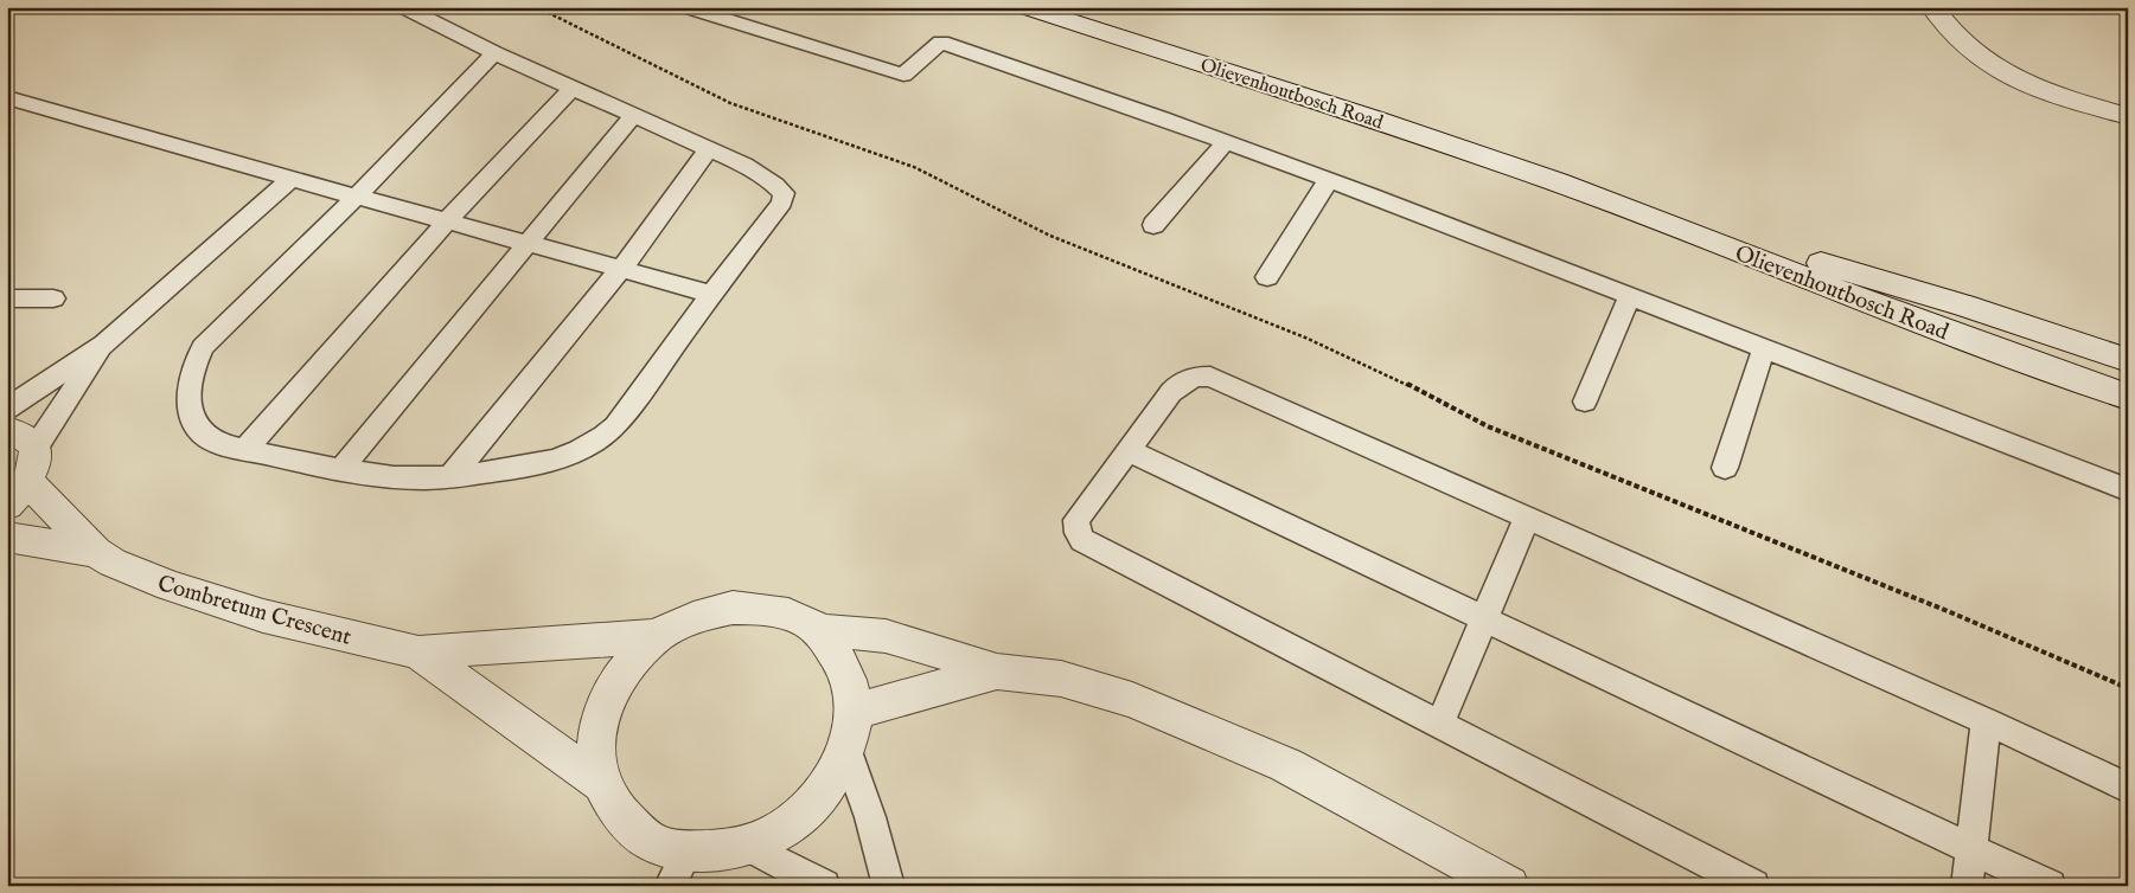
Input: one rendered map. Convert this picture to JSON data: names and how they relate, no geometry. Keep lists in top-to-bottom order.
{
  "streets": {
    "street": ["Olievenhoutbosch Road", "Combretum Crescent"]
  }
}
